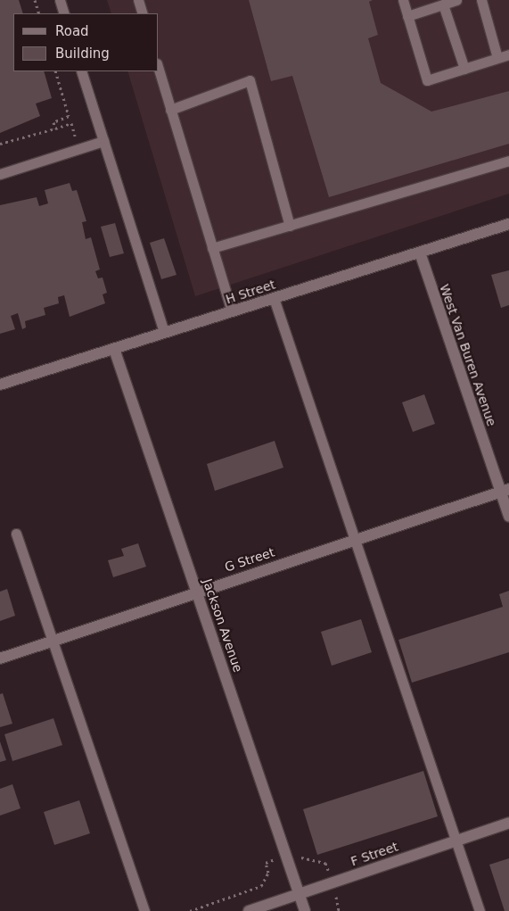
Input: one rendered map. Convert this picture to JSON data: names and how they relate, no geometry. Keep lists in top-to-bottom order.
{
  "streets": {
    "street": [
      "H Street",
      "West Van Buren Avenue",
      "G Street",
      "Jackson Avenue",
      "F Street"
    ]
  },
  "crossings": [
    ["H Street", "West Van Buren Avenue"],
    ["H Street", "Jackson Avenue"],
    ["West Van Buren Avenue", "G Street"],
    ["G Street", "Jackson Avenue"],
    ["Jackson Avenue", "F Street"]
  ],
  "legend": ["Road", "Building"]
}
